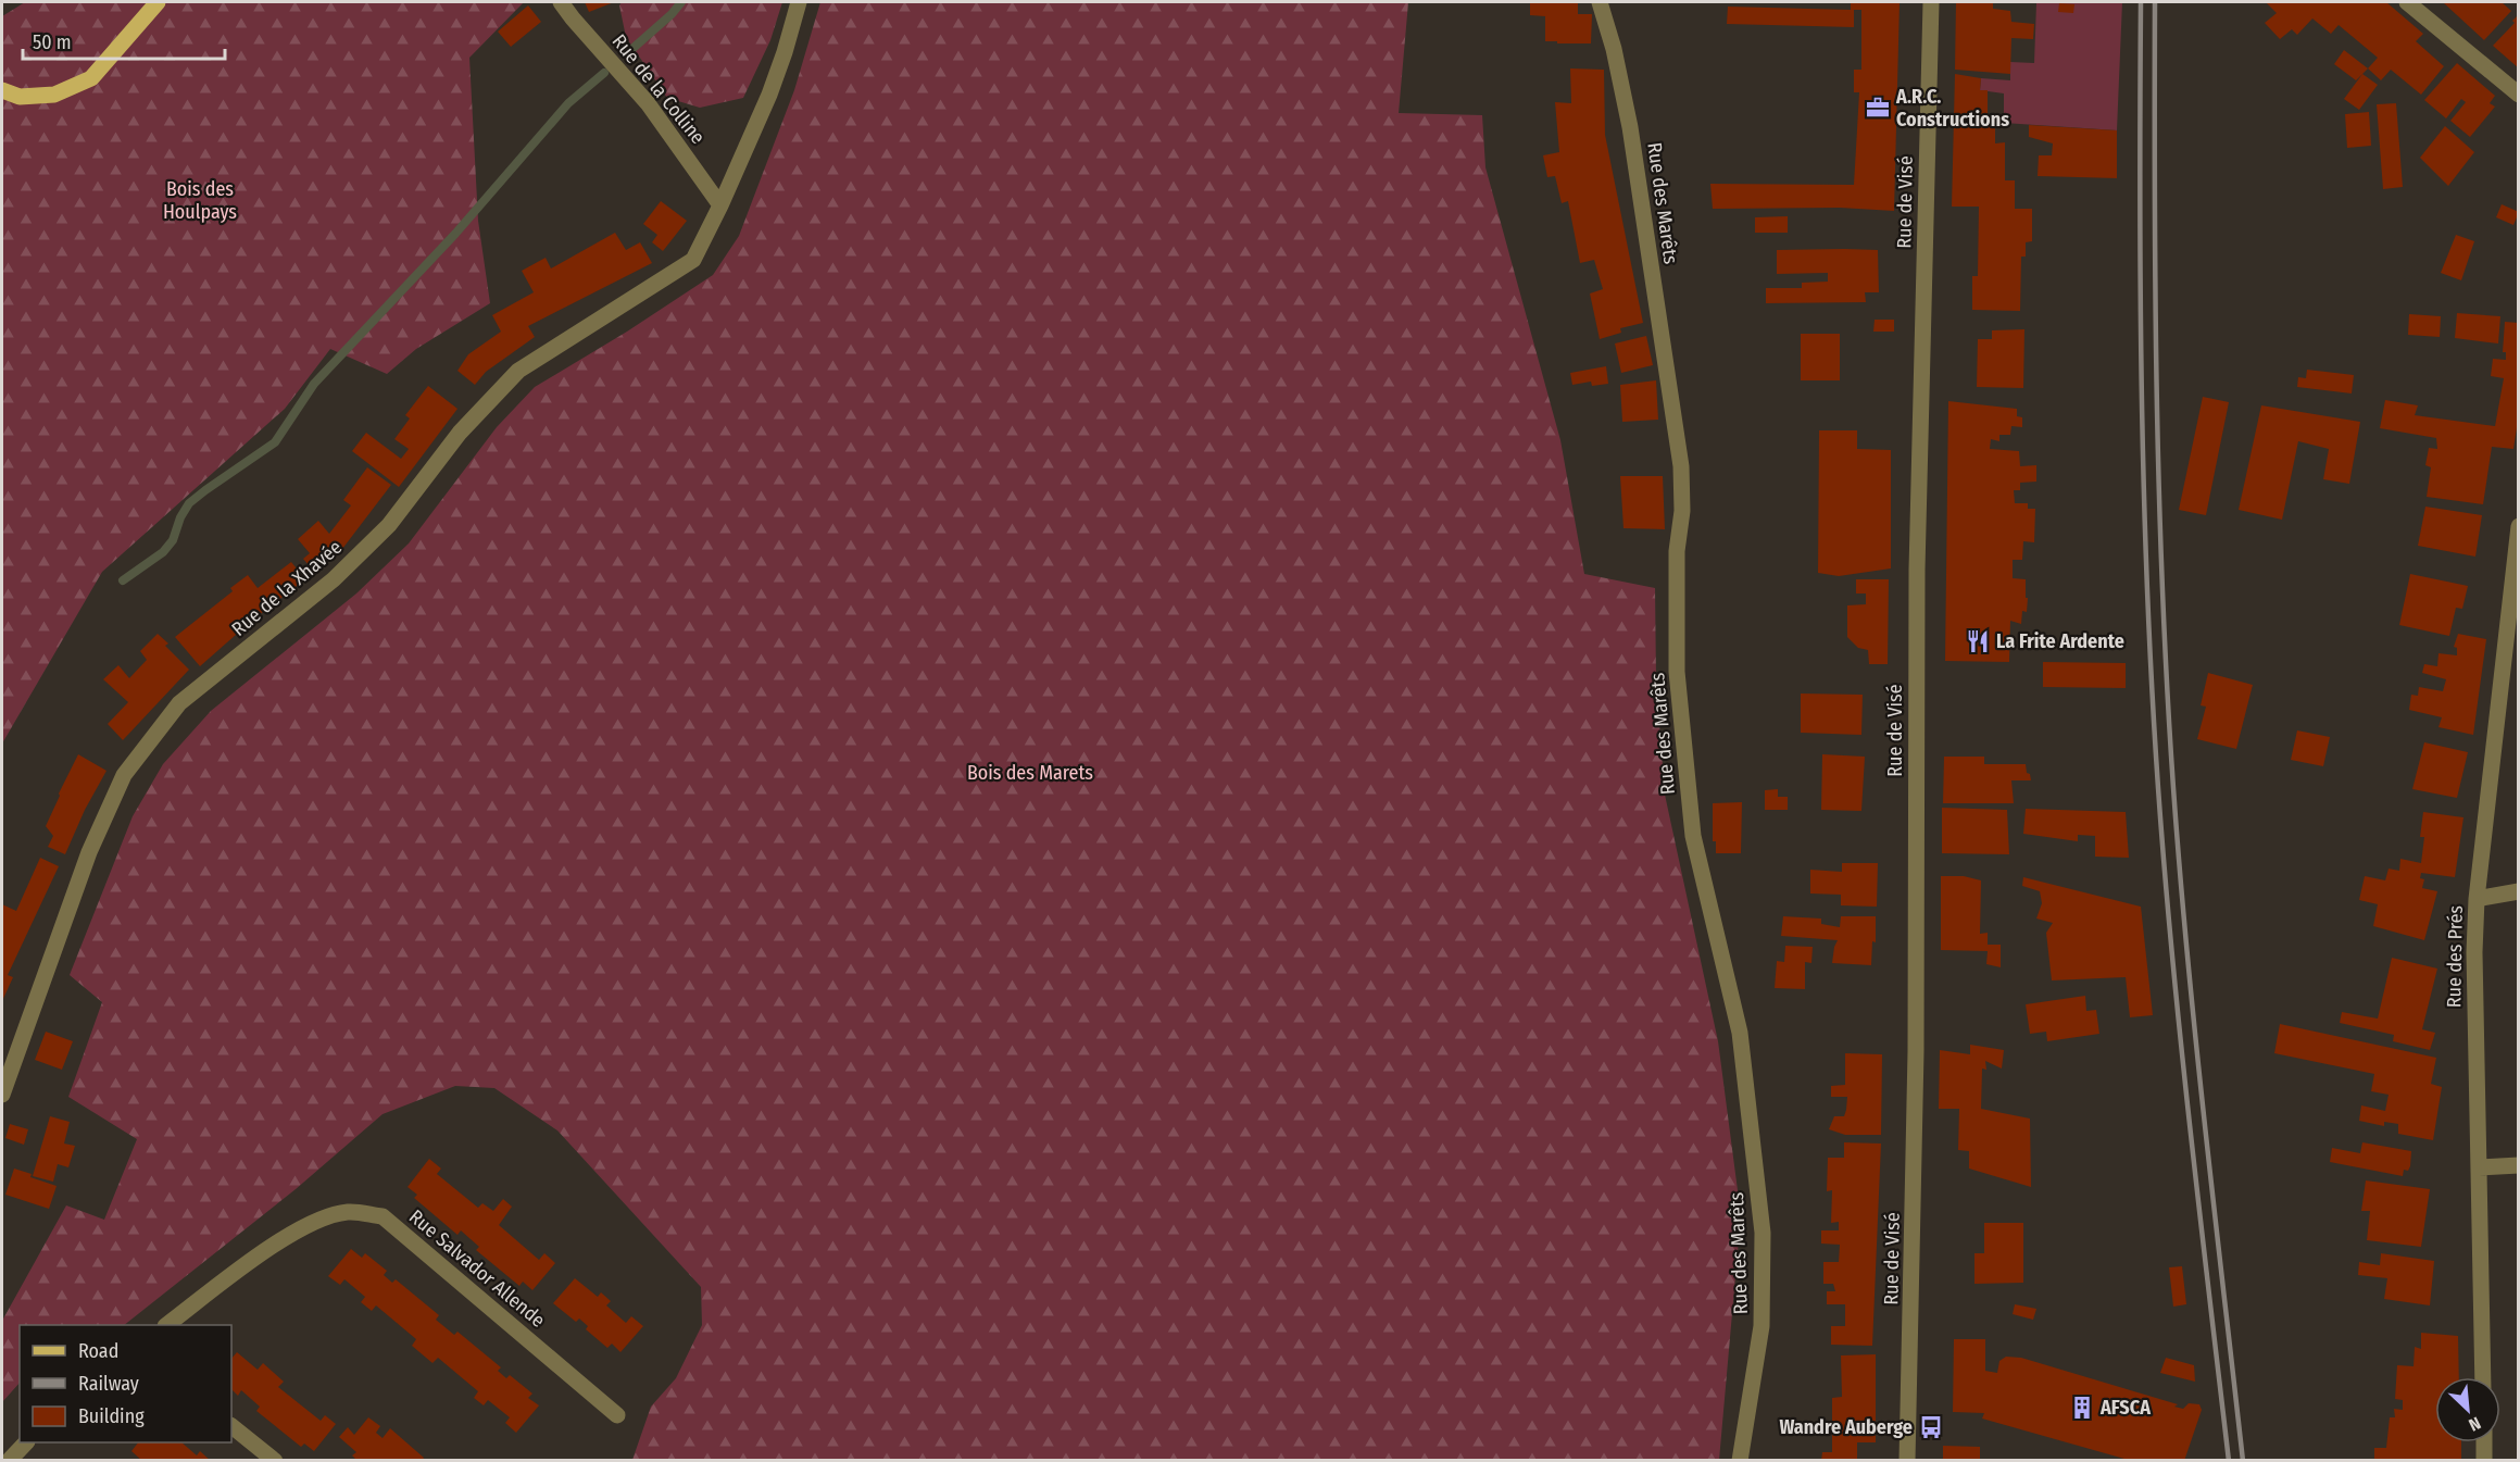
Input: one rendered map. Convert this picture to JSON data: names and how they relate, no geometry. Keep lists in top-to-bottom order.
{
  "streets": {
    "street": [
      "Rue de la Colline",
      "Rue de Visé",
      "Rue des Marêts",
      "Rue de la Xhavée",
      "Rue des Prés",
      "Rue Salvador Allende"
    ]
  },
  "crossings": [
    ["Rue de la Colline", "Rue de la Xhavée"]
  ],
  "parks": ["Bois des Houlpays", "Bois des Marets"],
  "places": {
    "office": ["A.R.C. Constructions"],
    "restaurant": ["La Frite Ardente"],
    "building": ["AFSCA"],
    "bus stop": ["Wandre Auberge"]
  },
  "legend": ["Road", "Railway", "Building"],
  "scale_bar": "50 m",
  "north": "bottom right"
}
